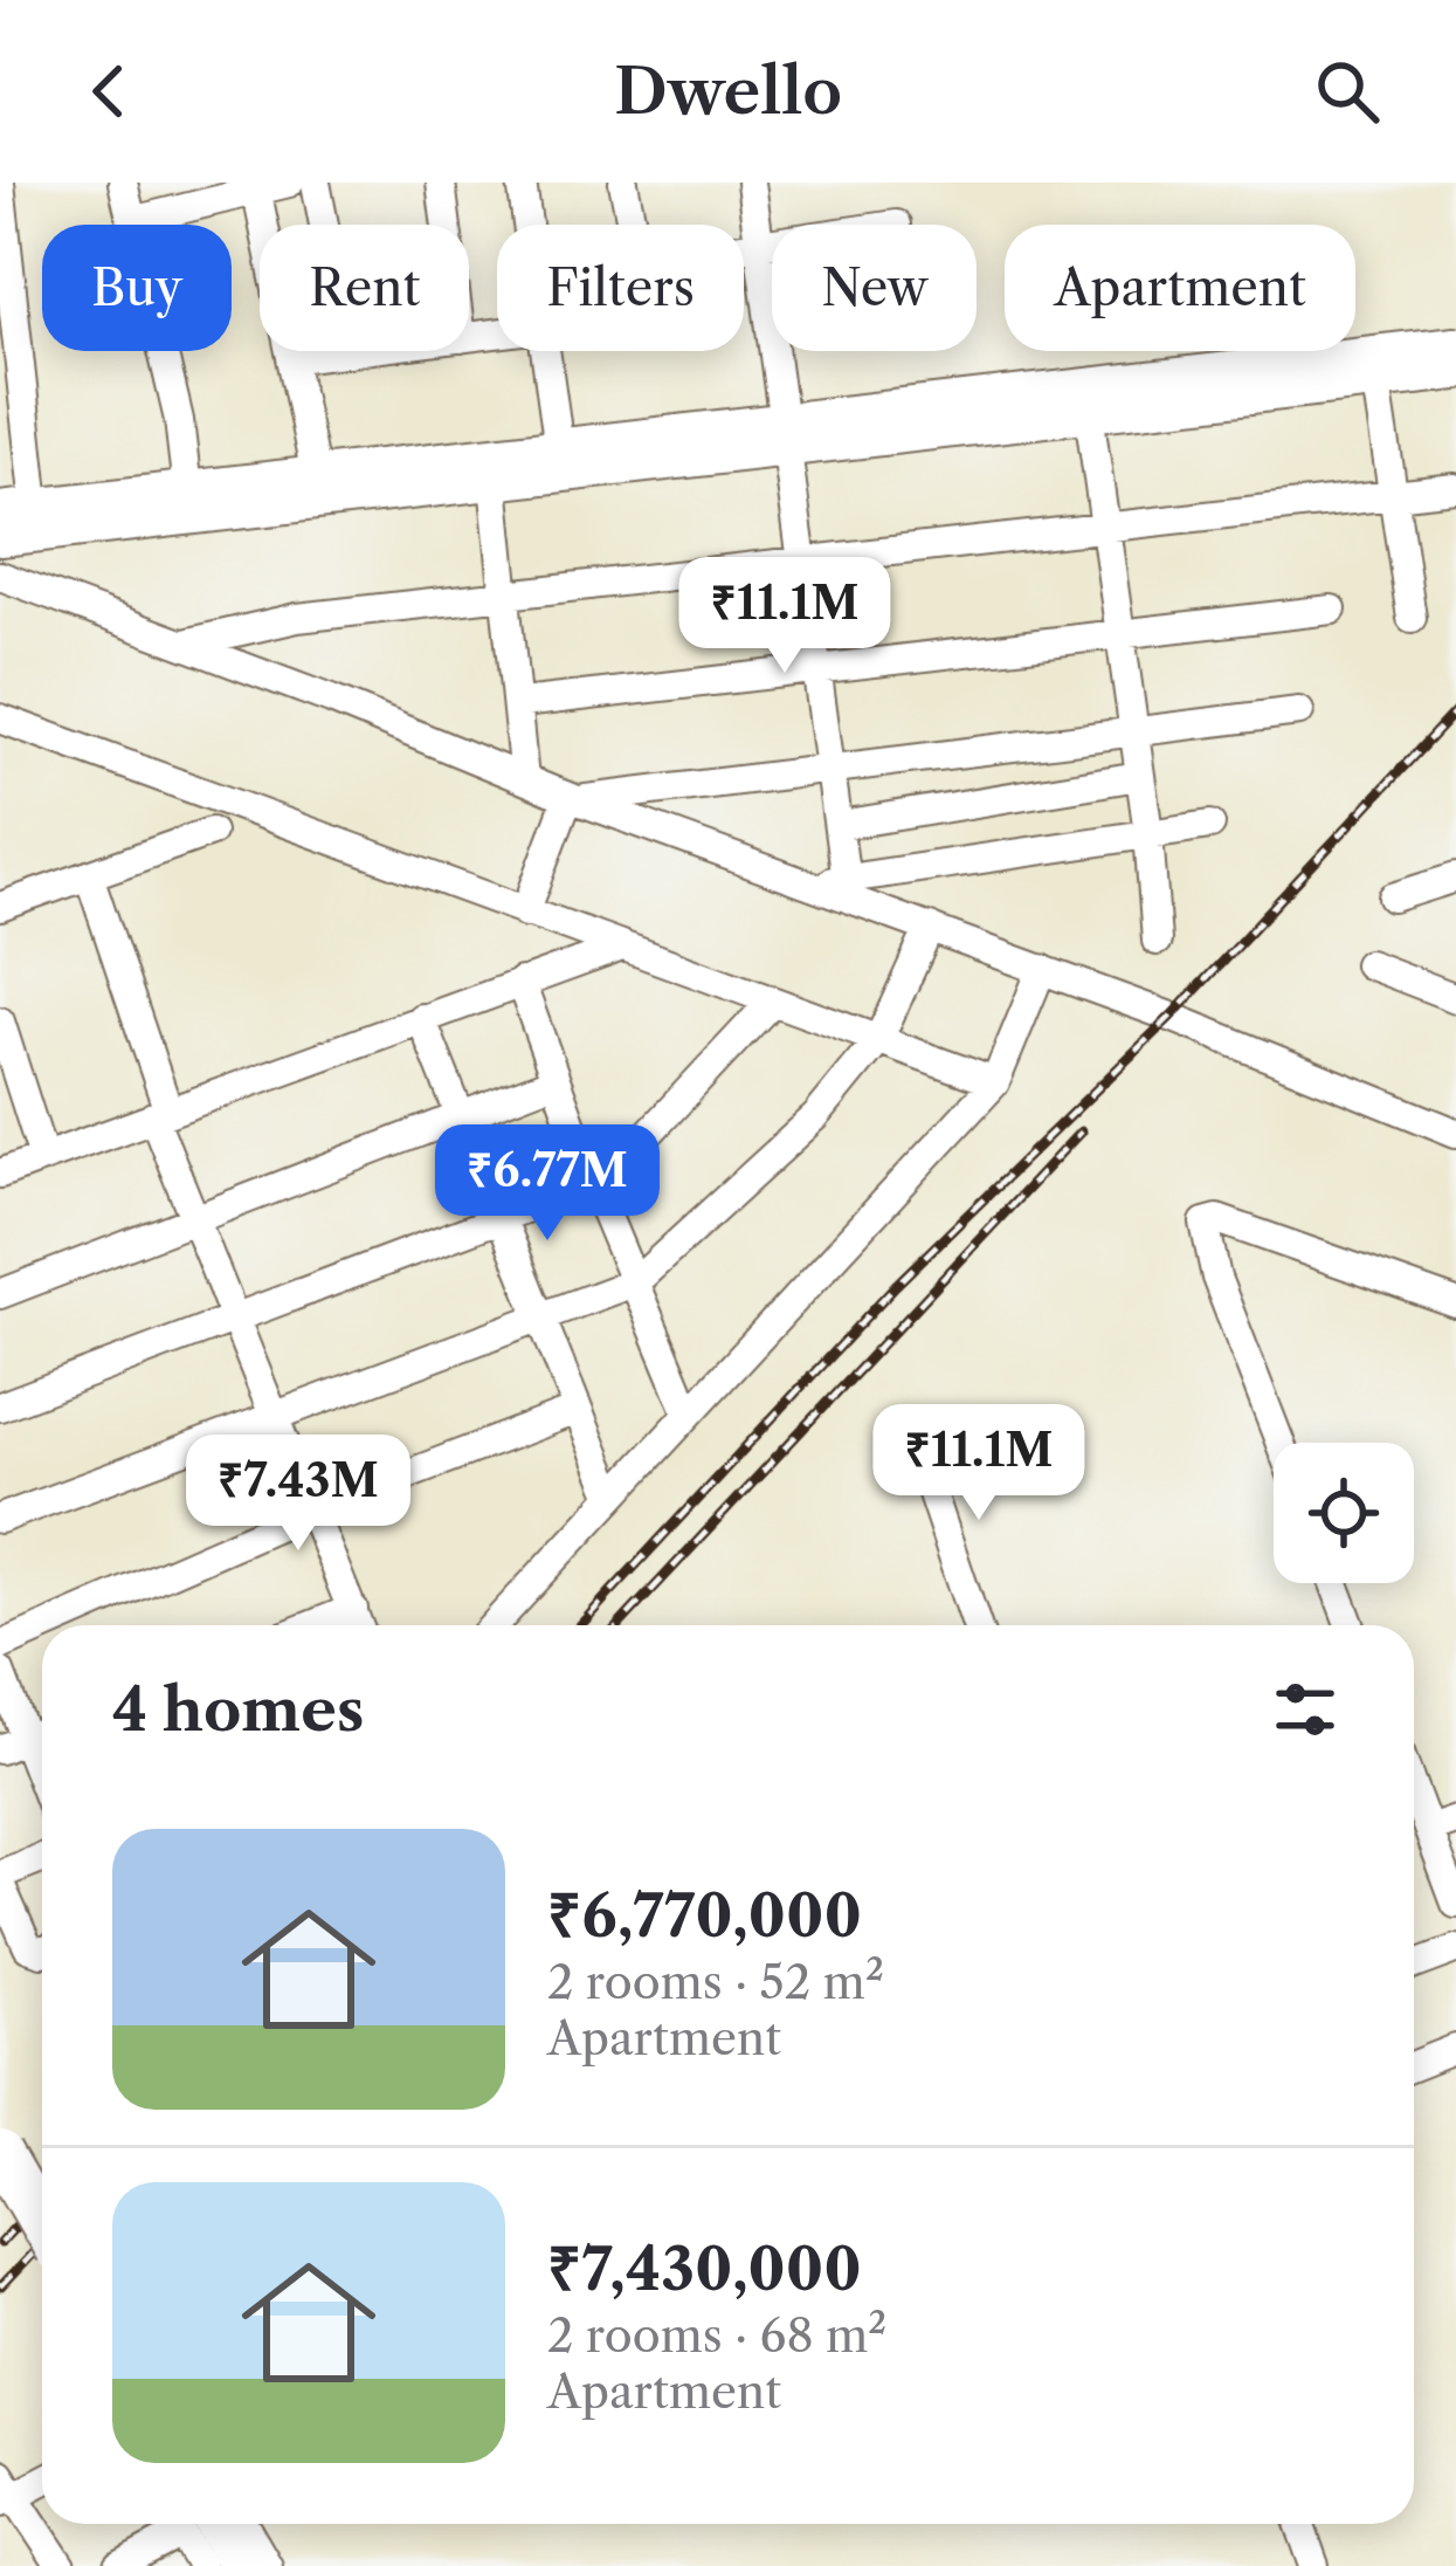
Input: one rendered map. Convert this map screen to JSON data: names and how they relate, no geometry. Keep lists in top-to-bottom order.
{
  "page": {
    "header": "Dwello",
    "chip": [
      "Buy",
      "Rent",
      "Filters",
      "New",
      "Apartment"
    ],
    "price": [
      "₹11.1M",
      "₹6.77M",
      "₹11.1M",
      "₹7.43M"
    ],
    "heading": "4 homes",
    "list": [
      {
        "name": "₹6,770,000",
        "note": "2 rooms · 52 m² · Apartment"
      },
      {
        "name": "₹7,430,000",
        "note": "2 rooms · 68 m² · Apartment"
      }
    ]
  }
}
